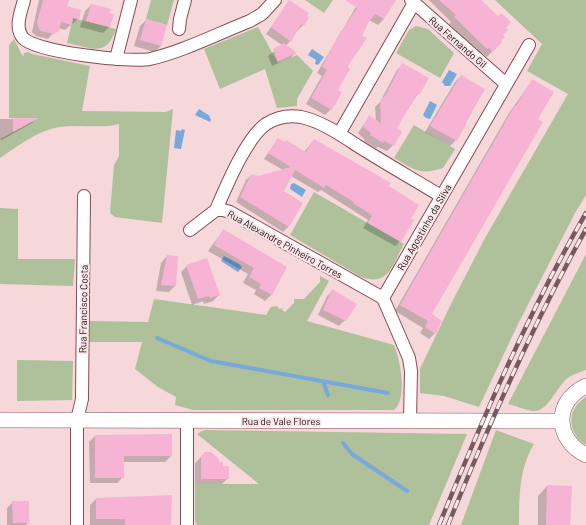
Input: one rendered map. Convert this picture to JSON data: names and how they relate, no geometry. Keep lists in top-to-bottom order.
{
  "streets": {
    "street": [
      "Rua Fernando Gil",
      "Rua Agostinho da Silva",
      "Rua Alexandre Pinheiro Torres",
      "Rua Francisco Costa",
      "Rua de Vale Flores"
    ]
  },
  "crossings": [
    ["Rua Fernando Gil", "Rua Agostinho da Silva"],
    ["Rua Agostinho da Silva", "Rua Alexandre Pinheiro Torres"],
    ["Rua Francisco Costa", "Rua de Vale Flores"]
  ]
}
